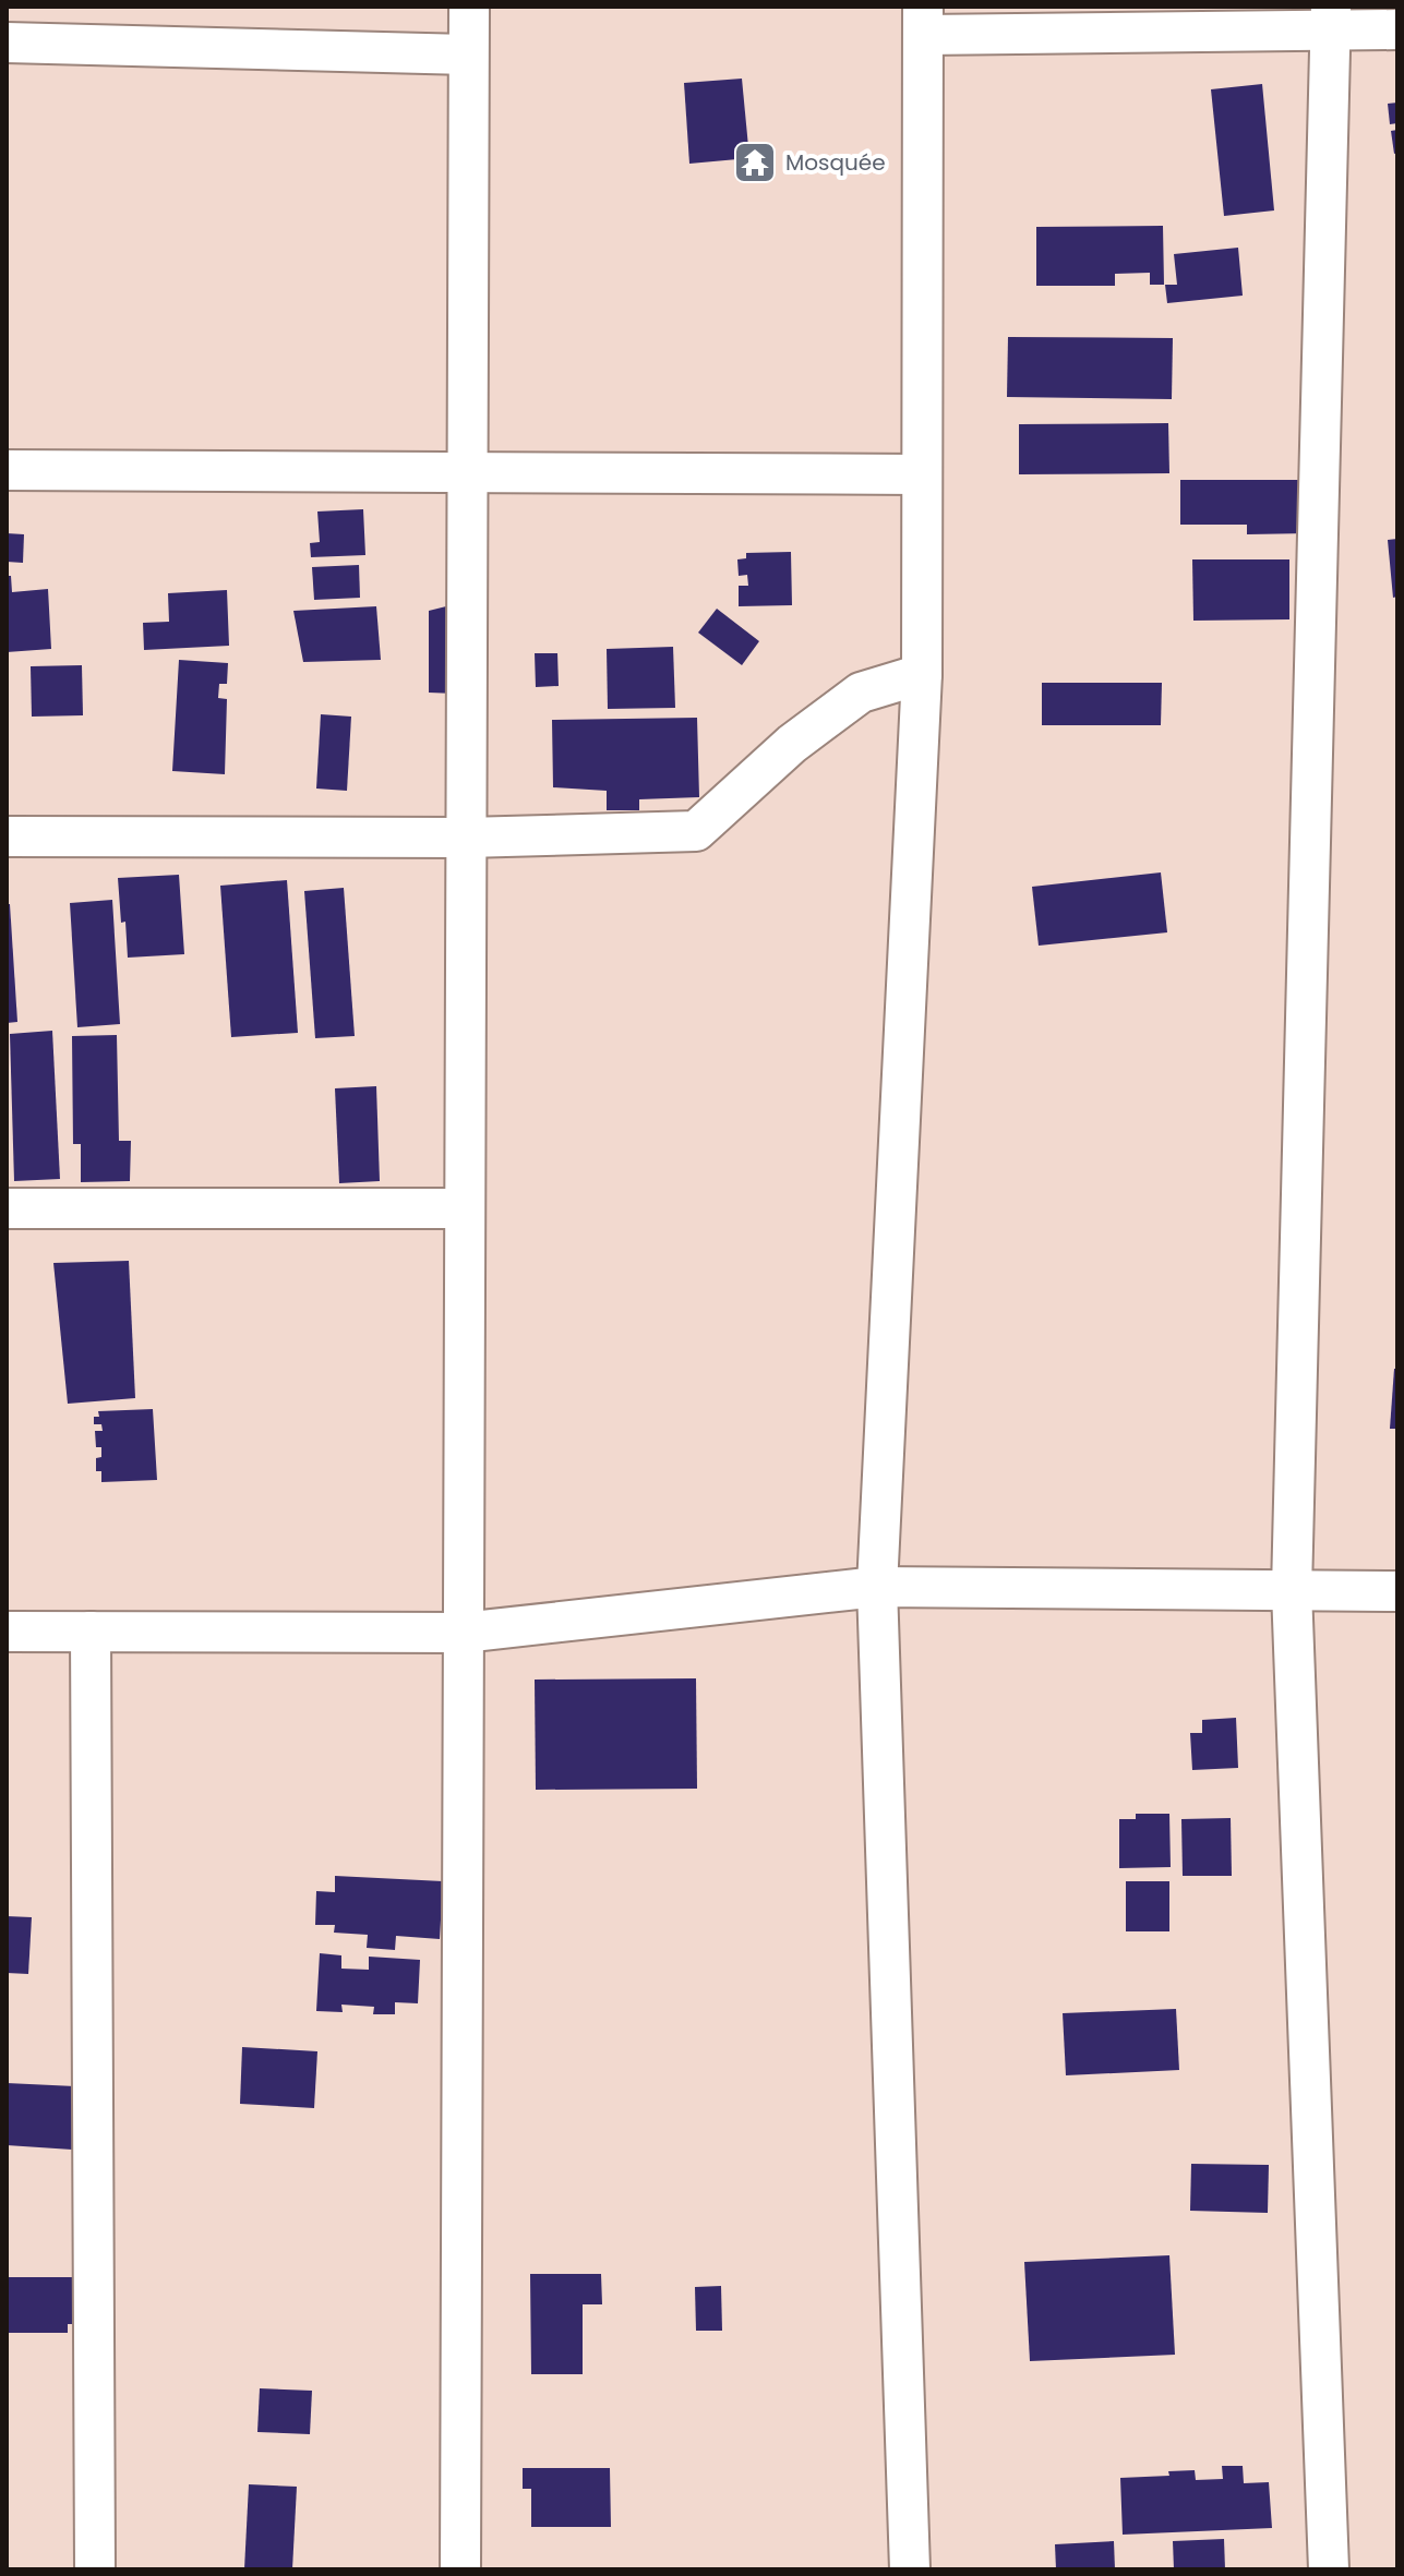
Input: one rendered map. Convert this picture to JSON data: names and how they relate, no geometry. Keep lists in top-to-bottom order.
{
  "places": {
    "temple": ["Mosquée"]
  }
}
